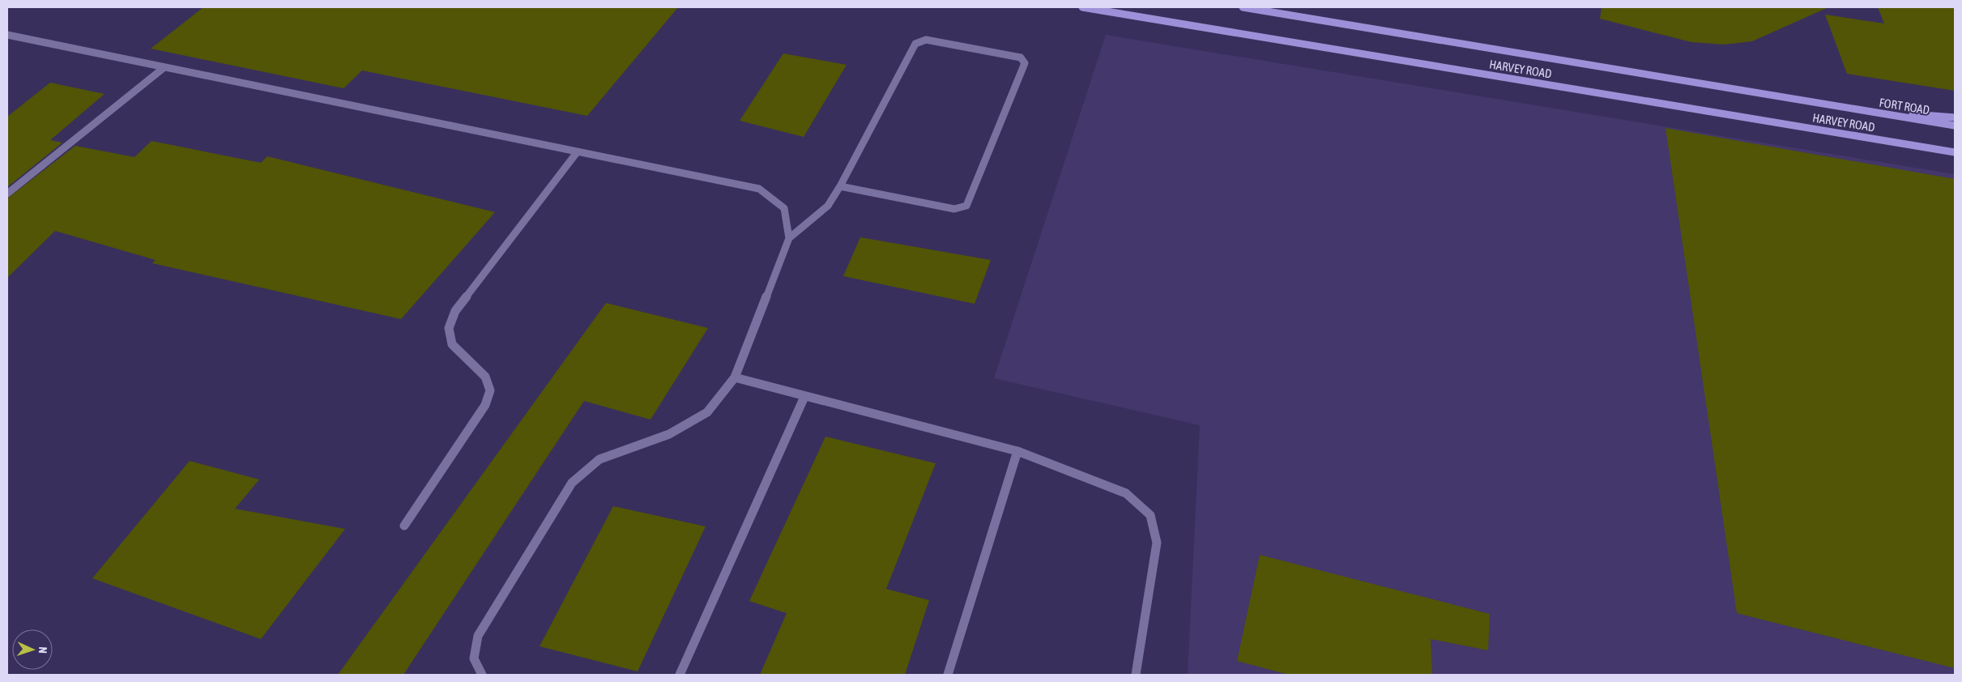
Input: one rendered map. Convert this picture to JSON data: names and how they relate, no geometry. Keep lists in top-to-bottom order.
{
  "streets": {
    "main road": ["HARVEY ROAD", "FORT ROAD"]
  },
  "crossings": [
    ["HARVEY ROAD", "FORT ROAD"]
  ],
  "north": "right"
}
